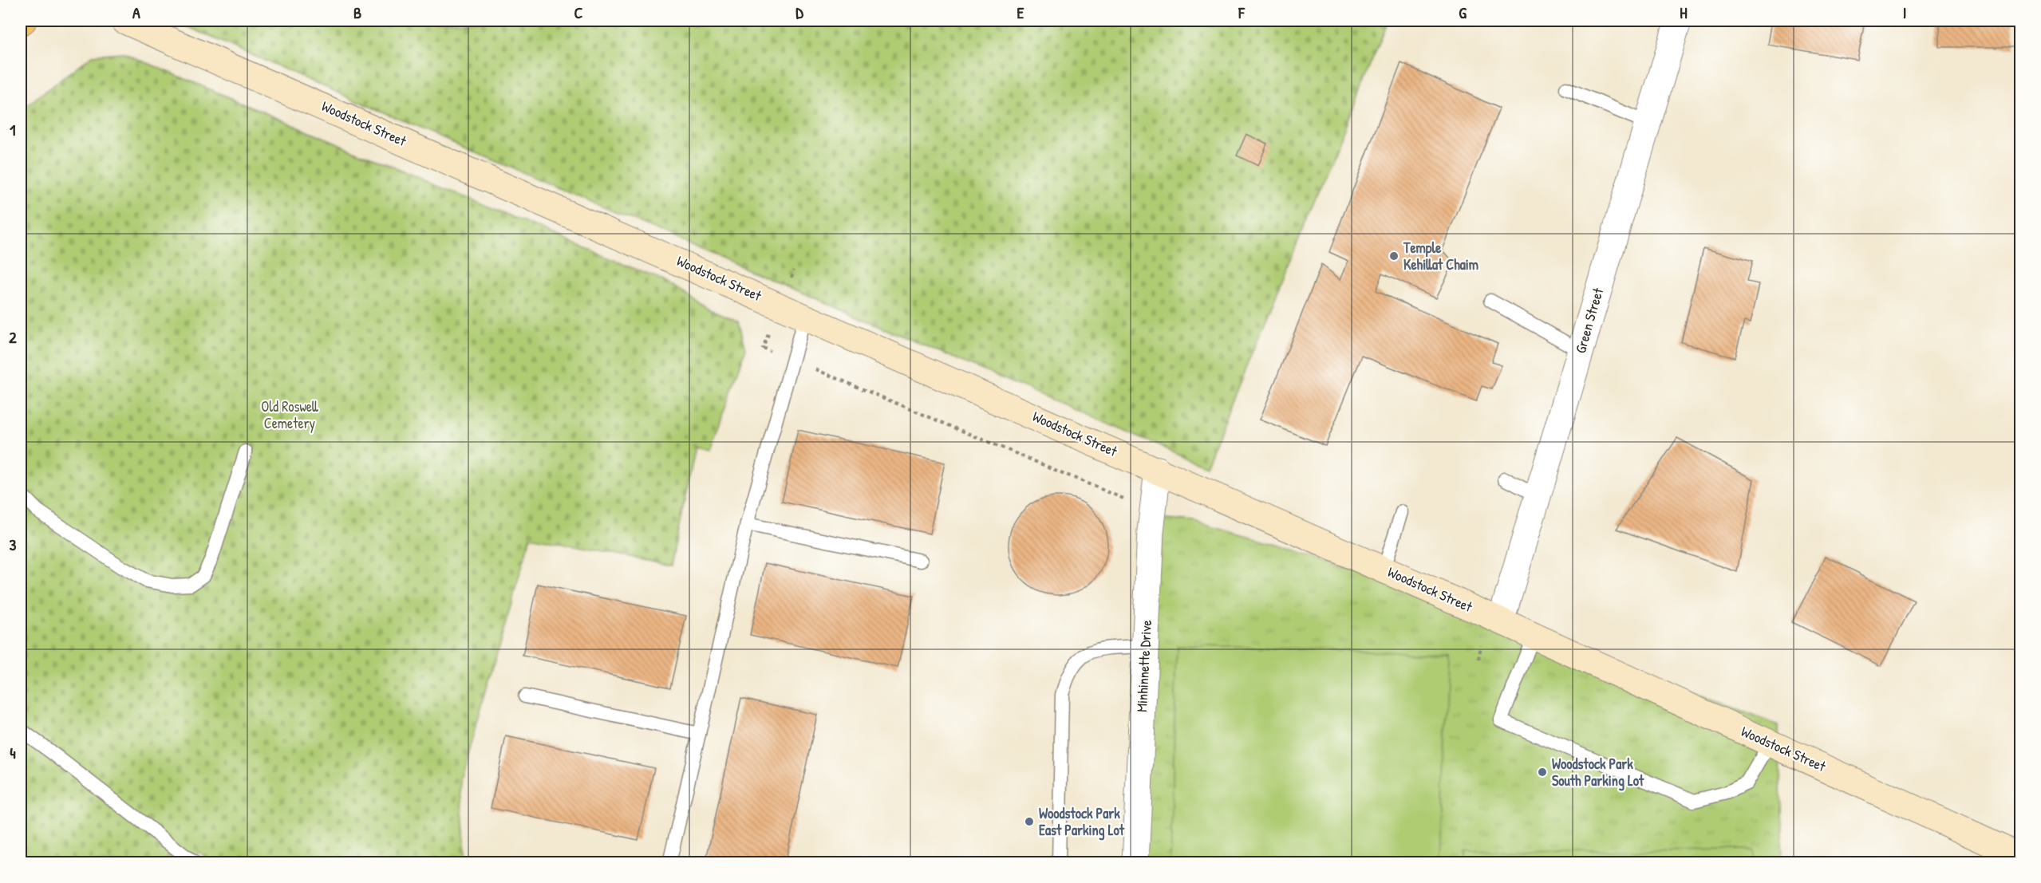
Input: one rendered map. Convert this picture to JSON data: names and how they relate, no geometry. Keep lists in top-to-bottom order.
{
  "streets": {
    "street": ["Woodstock Street", "Green Street", "Minhinnette Drive"]
  },
  "crossings": [
    ["Woodstock Street", "Green Street"],
    ["Woodstock Street", "Minhinnette Drive"]
  ],
  "parks": ["Old Roswell Cemetery"],
  "places": ["Temple Kehillat Chaim", "Woodstock Park South Parking Lot", "Woodstock Park East Parking Lot"],
  "grid": {
    "columns": [
      "A",
      "B",
      "C",
      "D",
      "E",
      "F",
      "G",
      "H",
      "I"
    ],
    "rows": [
      "1",
      "2",
      "3",
      "4"
    ]
  }
}
